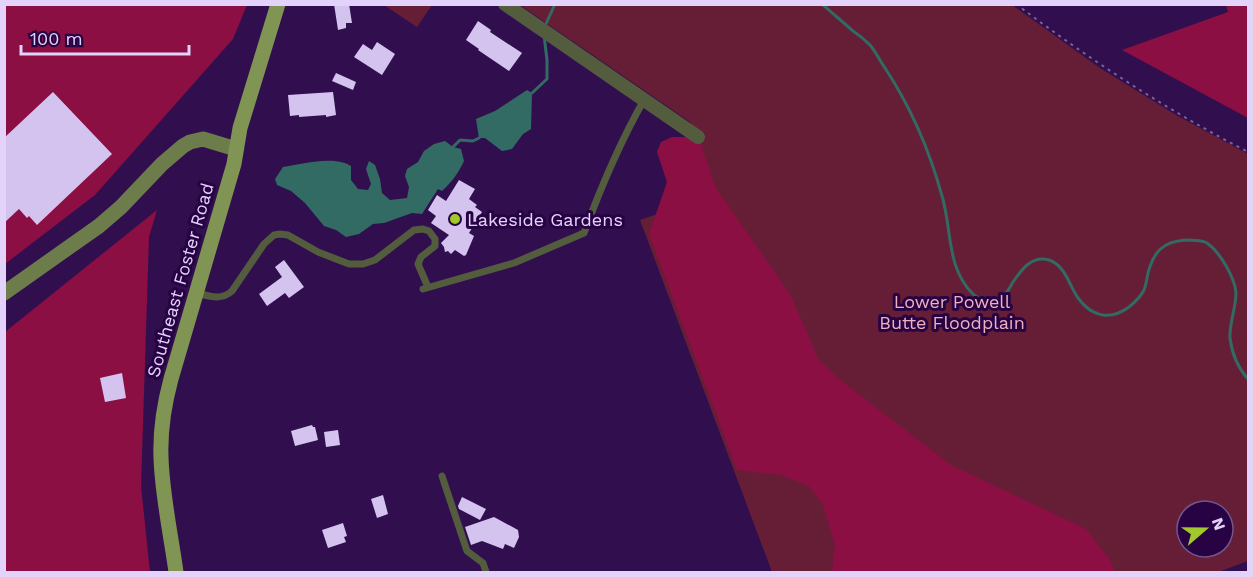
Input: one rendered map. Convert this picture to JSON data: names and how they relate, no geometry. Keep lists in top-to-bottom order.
{
  "streets": {
    "main road": ["Southeast Foster Road"]
  },
  "parks": ["Lower Powell Butte Floodplain"],
  "places": ["Lakeside Gardens"],
  "scale_bar": "100 m",
  "north": "right"
}
